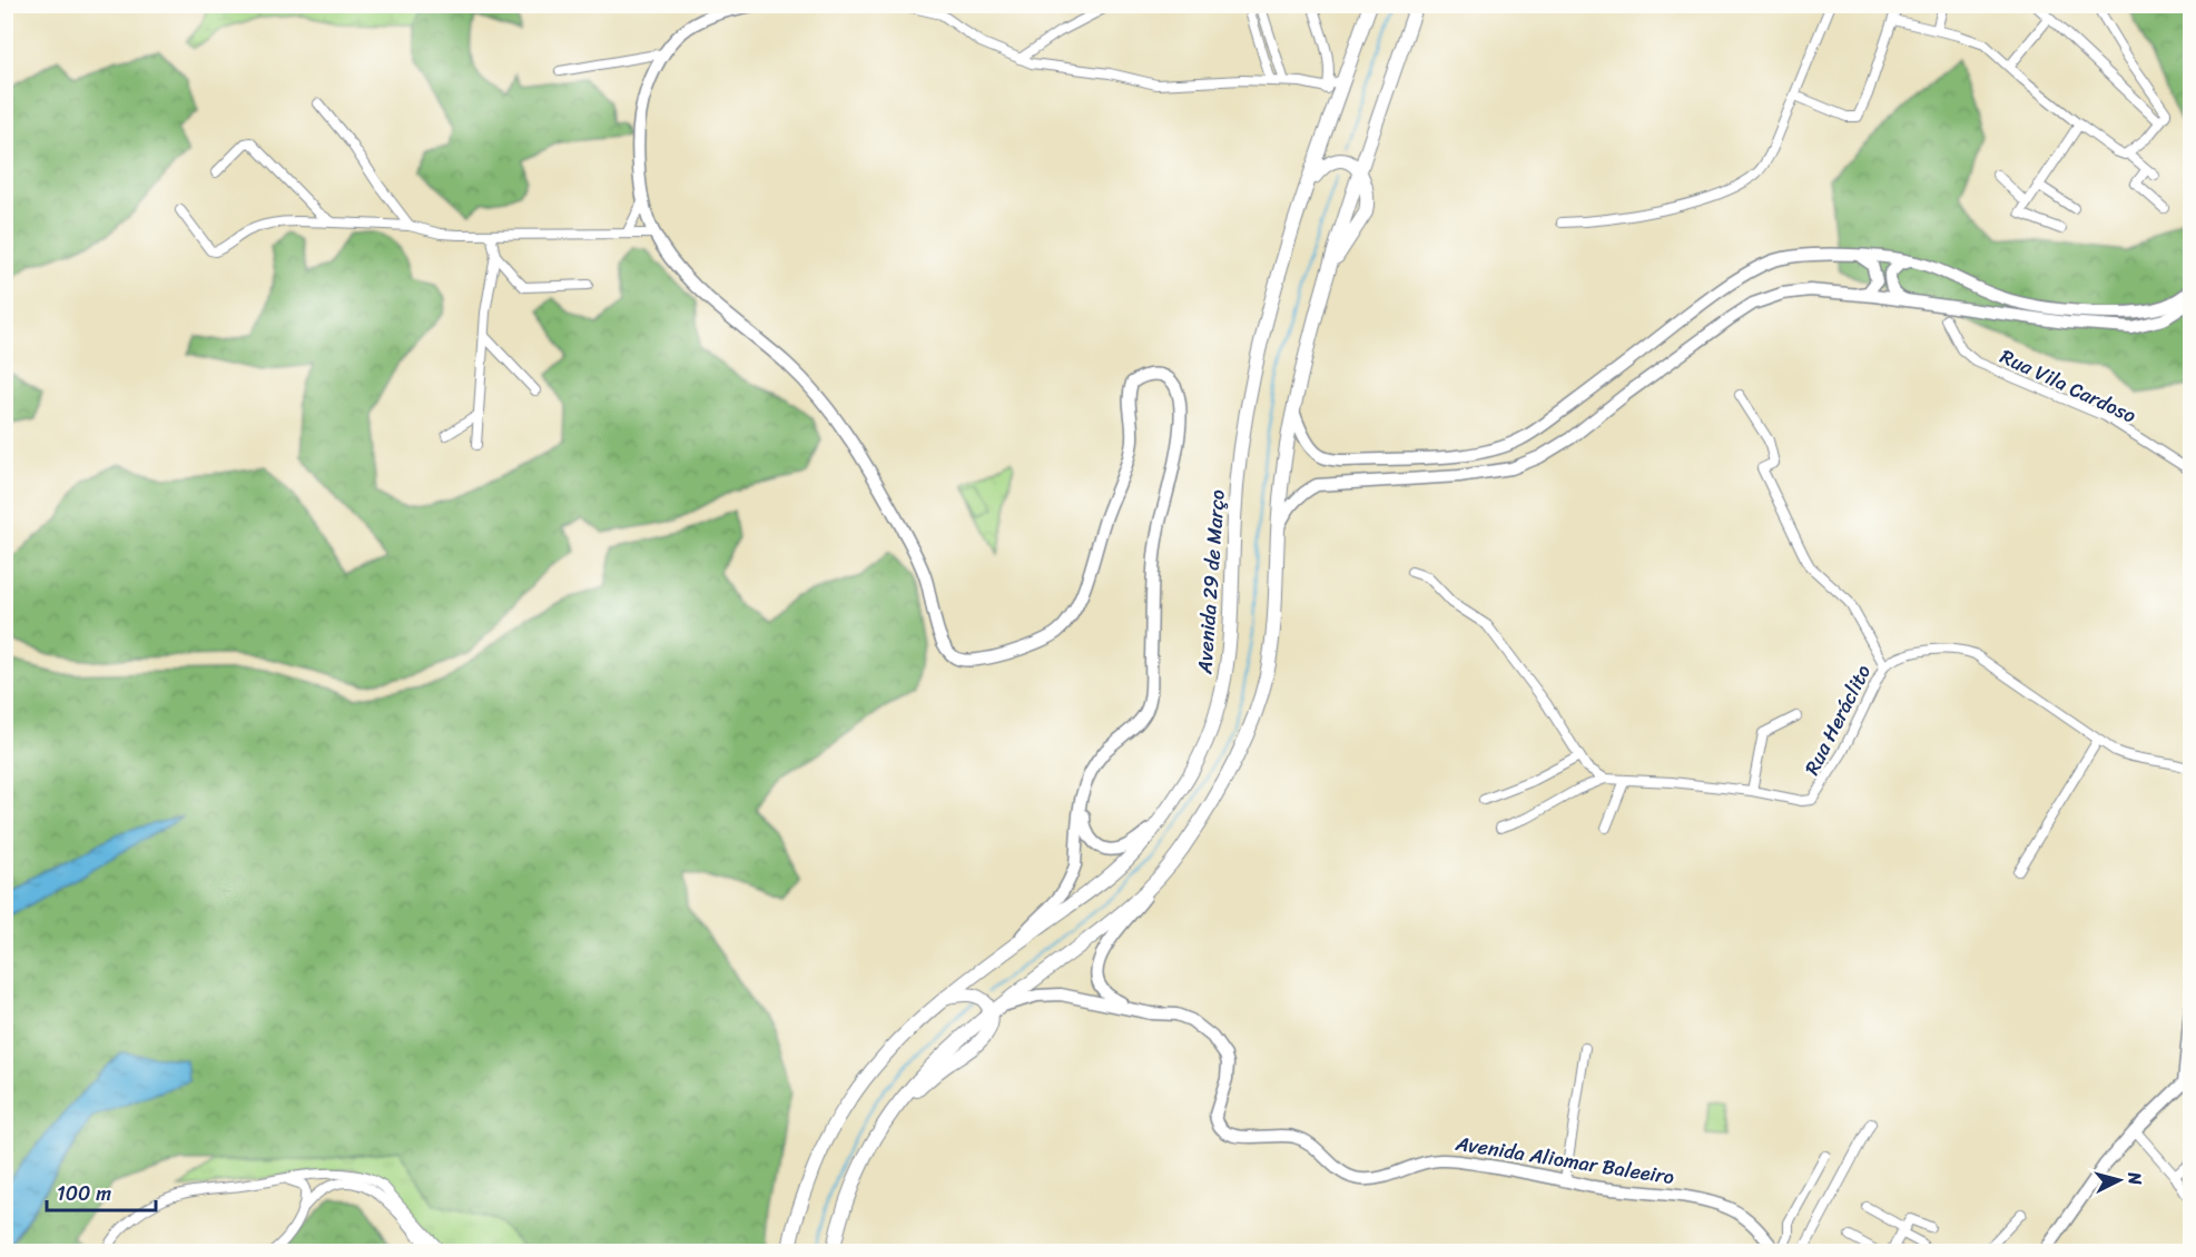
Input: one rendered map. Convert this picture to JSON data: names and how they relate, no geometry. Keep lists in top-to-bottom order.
{
  "streets": {
    "main road": ["Avenida 29 de Março", "Avenida Aliomar Baleeiro"],
    "street": ["Rua Vila Cardoso", "Rua Heráclito"]
  },
  "scale_bar": "100 m",
  "north": "right"
}
